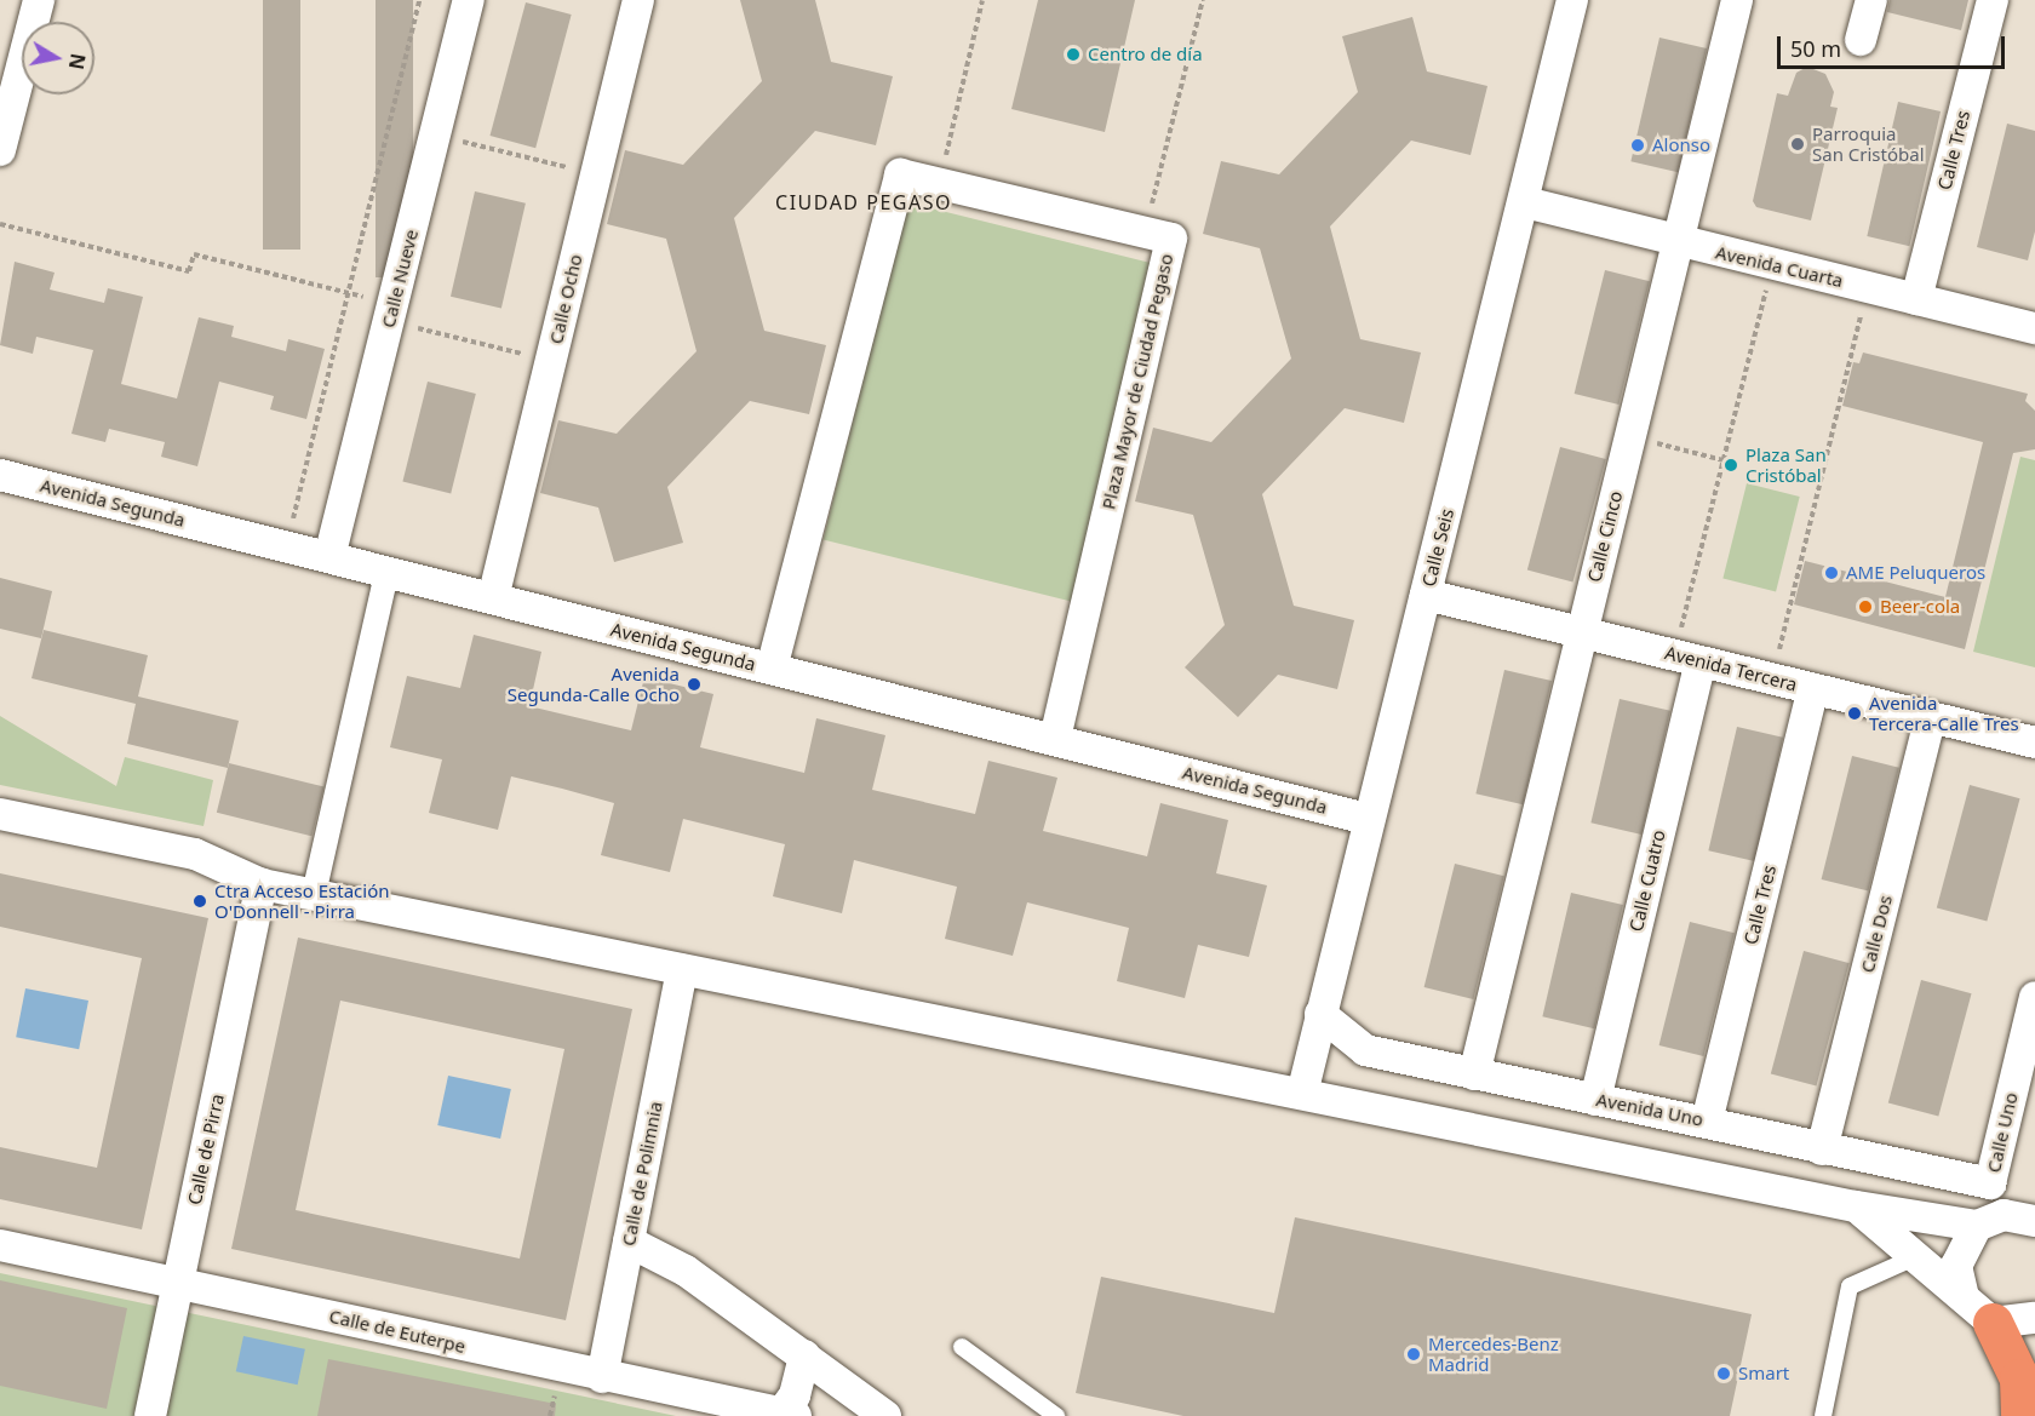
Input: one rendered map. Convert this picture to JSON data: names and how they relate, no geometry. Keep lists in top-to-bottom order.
{
  "streets": {
    "street": [
      "Calle Tres",
      "Avenida Cuarta",
      "Calle Nueve",
      "Calle Ocho",
      "Plaza Mayor de Ciudad Pegaso",
      "Avenida Segunda",
      "Calle Cinco",
      "Calle Seis",
      "Avenida Tercera",
      "Calle Cuatro",
      "Calle Dos",
      "Avenida Uno",
      "Calle Uno",
      "Calle de Pirra",
      "Calle de Polimnia",
      "Calle de Euterpe"
    ]
  },
  "crossings": [
    ["Calle Tres", "Avenida Cuarta"],
    ["Calle Tres", "Avenida Tercera"],
    ["Calle Tres", "Avenida Uno"],
    ["Avenida Cuarta", "Calle Cinco"],
    ["Avenida Cuarta", "Calle Seis"],
    ["Calle Nueve", "Avenida Segunda"],
    ["Calle Ocho", "Avenida Segunda"],
    ["Plaza Mayor de Ciudad Pegaso", "Avenida Segunda"],
    ["Avenida Segunda", "Calle Seis"],
    ["Calle Cinco", "Avenida Tercera"],
    ["Calle Cinco", "Avenida Uno"],
    ["Calle Seis", "Avenida Tercera"],
    ["Calle Seis", "Avenida Uno"],
    ["Avenida Tercera", "Calle Cuatro"],
    ["Avenida Tercera", "Calle Dos"],
    ["Calle Cuatro", "Avenida Uno"],
    ["Calle Dos", "Avenida Uno"],
    ["Avenida Uno", "Calle Uno"],
    ["Calle de Pirra", "Calle de Euterpe"],
    ["Calle de Polimnia", "Calle de Euterpe"]
  ],
  "districts": ["CIUDAD PEGASO"],
  "places": [
    "Centro de día",
    "Parroquia San Cristóbal",
    "Alonso",
    "Plaza San Cristóbal",
    "AME Peluqueros",
    "Beer-cola",
    "Avenida Segunda-Calle Ocho",
    "Avenida Tercera-Calle Tres",
    "Ctra Acceso Estación O'Donnell - Pirra",
    "Mercedes-Benz Madrid",
    "Smart"
  ],
  "scale_bar": "50 m",
  "north": "right"
}
